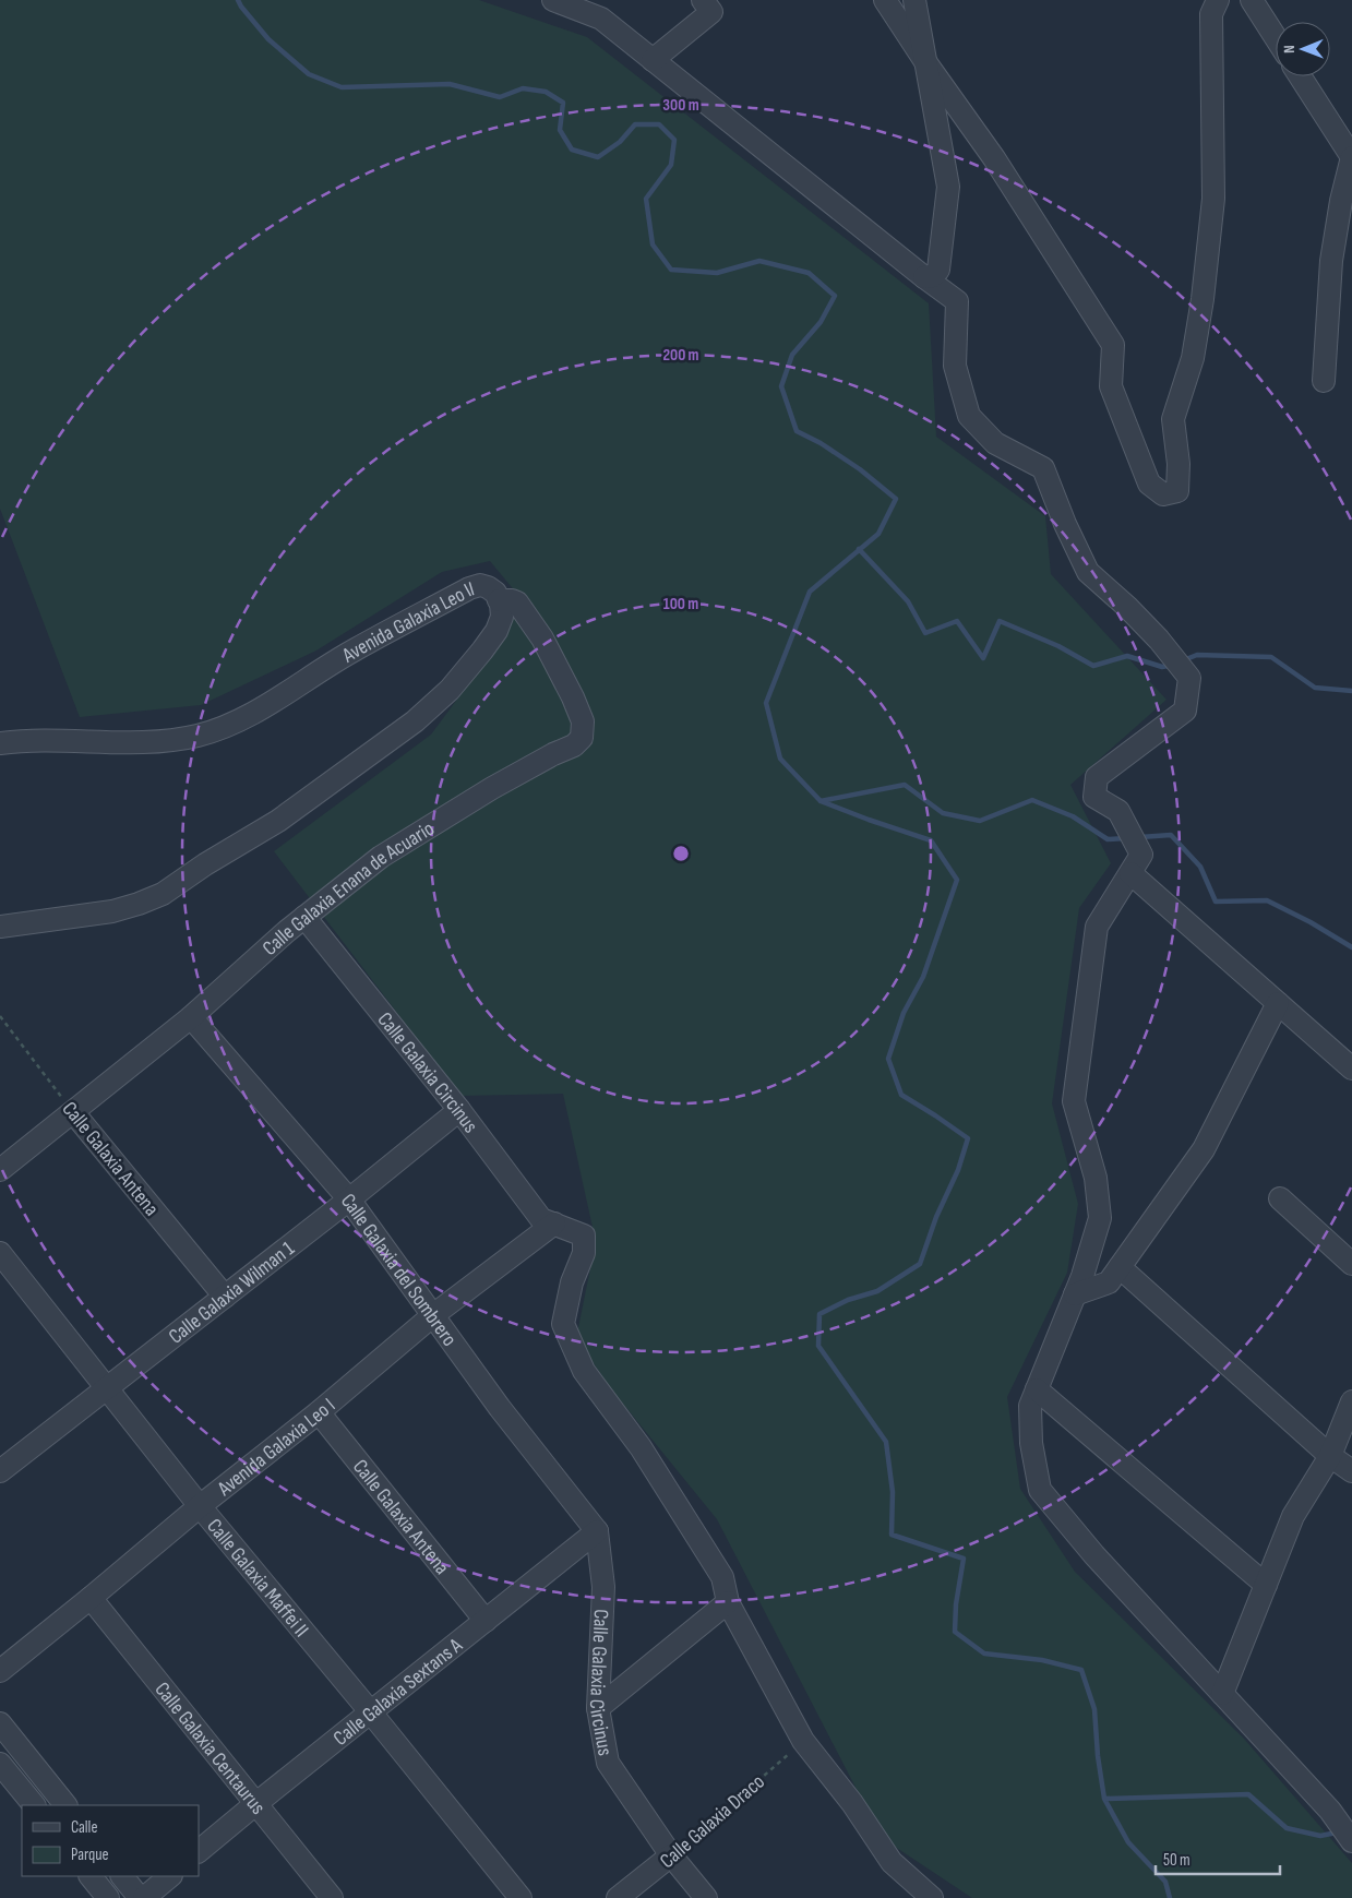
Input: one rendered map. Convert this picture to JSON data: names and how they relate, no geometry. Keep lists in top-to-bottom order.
{
  "streets": {
    "street": [
      "Avenida Galaxia Leo II",
      "Calle Galaxia Enana de Acuario",
      "Calle Galaxia Circinus",
      "Calle Galaxia Antena",
      "Calle Galaxia del Sombrero",
      "Calle Galaxia Wilman 1",
      "Avenida Galaxia Leo I",
      "Calle Galaxia Maffei II",
      "Calle Galaxia Sextans A",
      "Calle Galaxia Centaurus",
      "Calle Galaxia Draco"
    ]
  },
  "crossings": [
    ["Avenida Galaxia Leo II", "Calle Galaxia Enana de Acuario"],
    ["Calle Galaxia Enana de Acuario", "Calle Galaxia Circinus"],
    ["Calle Galaxia Enana de Acuario", "Calle Galaxia Antena"],
    ["Calle Galaxia Enana de Acuario", "Calle Galaxia del Sombrero"],
    ["Calle Galaxia Circinus", "Calle Galaxia del Sombrero"],
    ["Calle Galaxia Circinus", "Calle Galaxia Wilman 1"],
    ["Calle Galaxia Circinus", "Avenida Galaxia Leo I"],
    ["Calle Galaxia Circinus", "Calle Galaxia Sextans A"],
    ["Calle Galaxia Circinus", "Calle Galaxia Draco"],
    ["Calle Galaxia Antena", "Calle Galaxia Wilman 1"],
    ["Calle Galaxia Antena", "Avenida Galaxia Leo I"],
    ["Calle Galaxia Antena", "Calle Galaxia Sextans A"],
    ["Calle Galaxia del Sombrero", "Calle Galaxia Wilman 1"],
    ["Calle Galaxia del Sombrero", "Avenida Galaxia Leo I"],
    ["Calle Galaxia del Sombrero", "Calle Galaxia Sextans A"],
    ["Calle Galaxia Wilman 1", "Calle Galaxia Maffei II"],
    ["Avenida Galaxia Leo I", "Calle Galaxia Maffei II"],
    ["Avenida Galaxia Leo I", "Calle Galaxia Centaurus"],
    ["Calle Galaxia Maffei II", "Calle Galaxia Sextans A"],
    ["Calle Galaxia Sextans A", "Calle Galaxia Centaurus"]
  ],
  "legend": ["Calle", "Parque"],
  "scale_bar": "50 m",
  "north": "left",
  "rings": ["300 m", "200 m", "100 m"]
}
